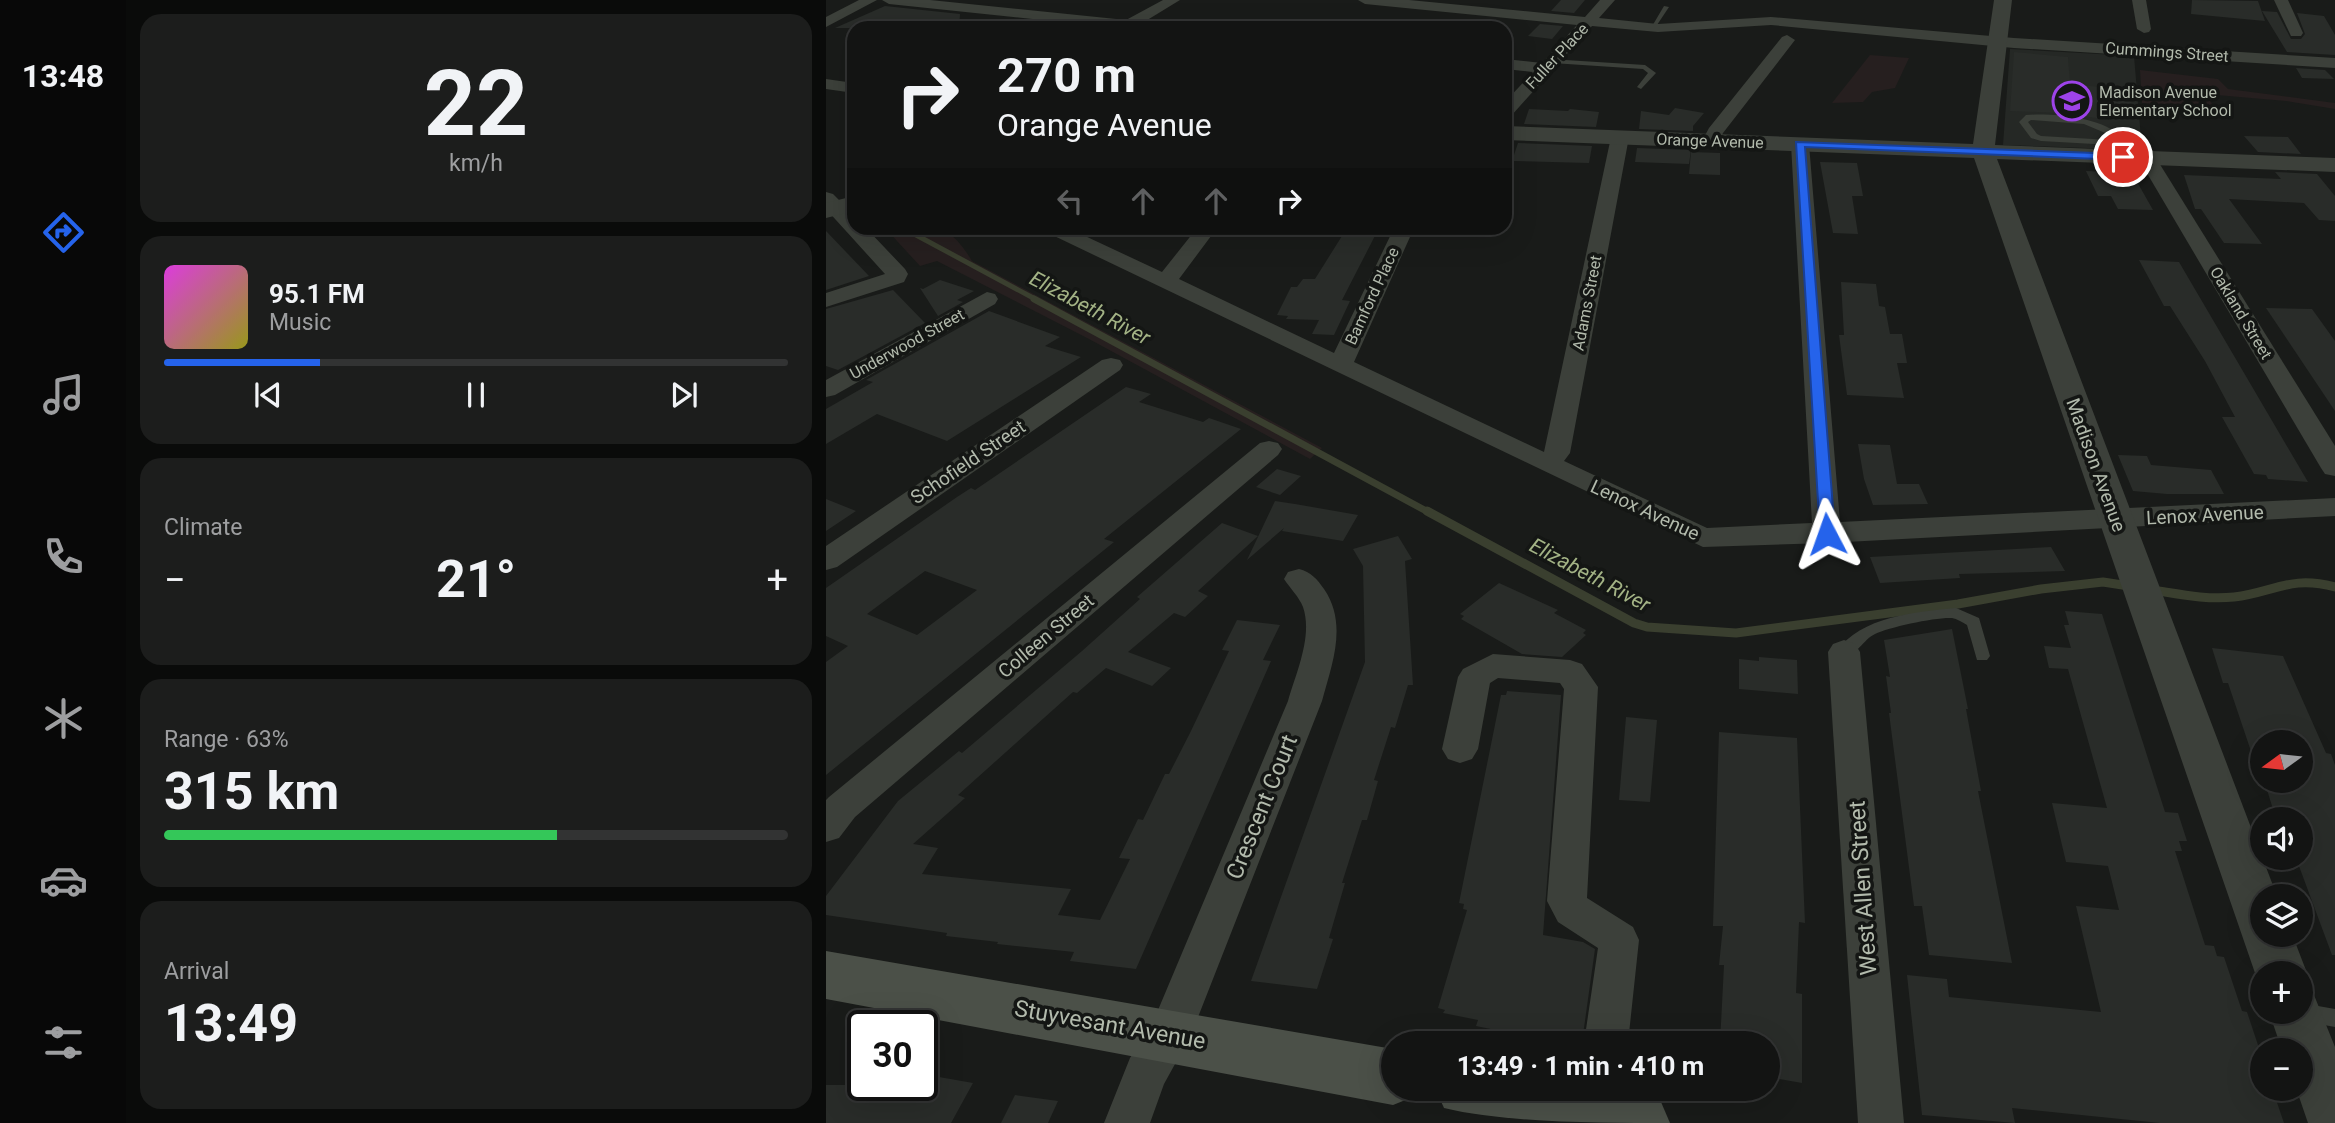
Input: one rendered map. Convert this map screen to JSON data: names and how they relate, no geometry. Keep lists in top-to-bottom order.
{
  "streets": {
    "main road": ["Stuyvesant Avenue"],
    "street": [
      "Cummings Street",
      "Fuller Place",
      "Orange Avenue",
      "Bamford Place",
      "Adams Street",
      "Oakland Street",
      "Underwood Street",
      "Schofield Street",
      "Madison Avenue",
      "Lenox Avenue",
      "Colleen Street",
      "Crescent Court",
      "West Allen Street"
    ]
  },
  "crossings": [
    ["Cummings Street", "Fuller Place"],
    ["Cummings Street", "Madison Avenue"],
    ["Orange Avenue", "Adams Street"],
    ["Orange Avenue", "Oakland Street"],
    ["Orange Avenue", "Madison Avenue"],
    ["Bamford Place", "Lenox Avenue"],
    ["Adams Street", "Lenox Avenue"],
    ["Madison Avenue", "Lenox Avenue"],
    ["Crescent Court", "Stuyvesant Avenue"]
  ],
  "water": ["Elizabeth River"],
  "places": {
    "school or university": ["Madison Avenue Elementary School"]
  },
  "north": "left",
  "page": {
    "tabs": "13:48",
    "tile": [
      ["22", "km/h"],
      "Climate",
      ["Range · 63%", "315 km"],
      ["Arrival", "13:49"]
    ],
    "turn": ["270 m", "Orange Avenue"],
    "song": ["95.1 FM", "Music"],
    "heat": ["−", "21°", "+"],
    "map_buttons": ["+", "−"],
    "limit": "30",
    "trip": "13:49 · 1 min · 410 m"
  }
}
